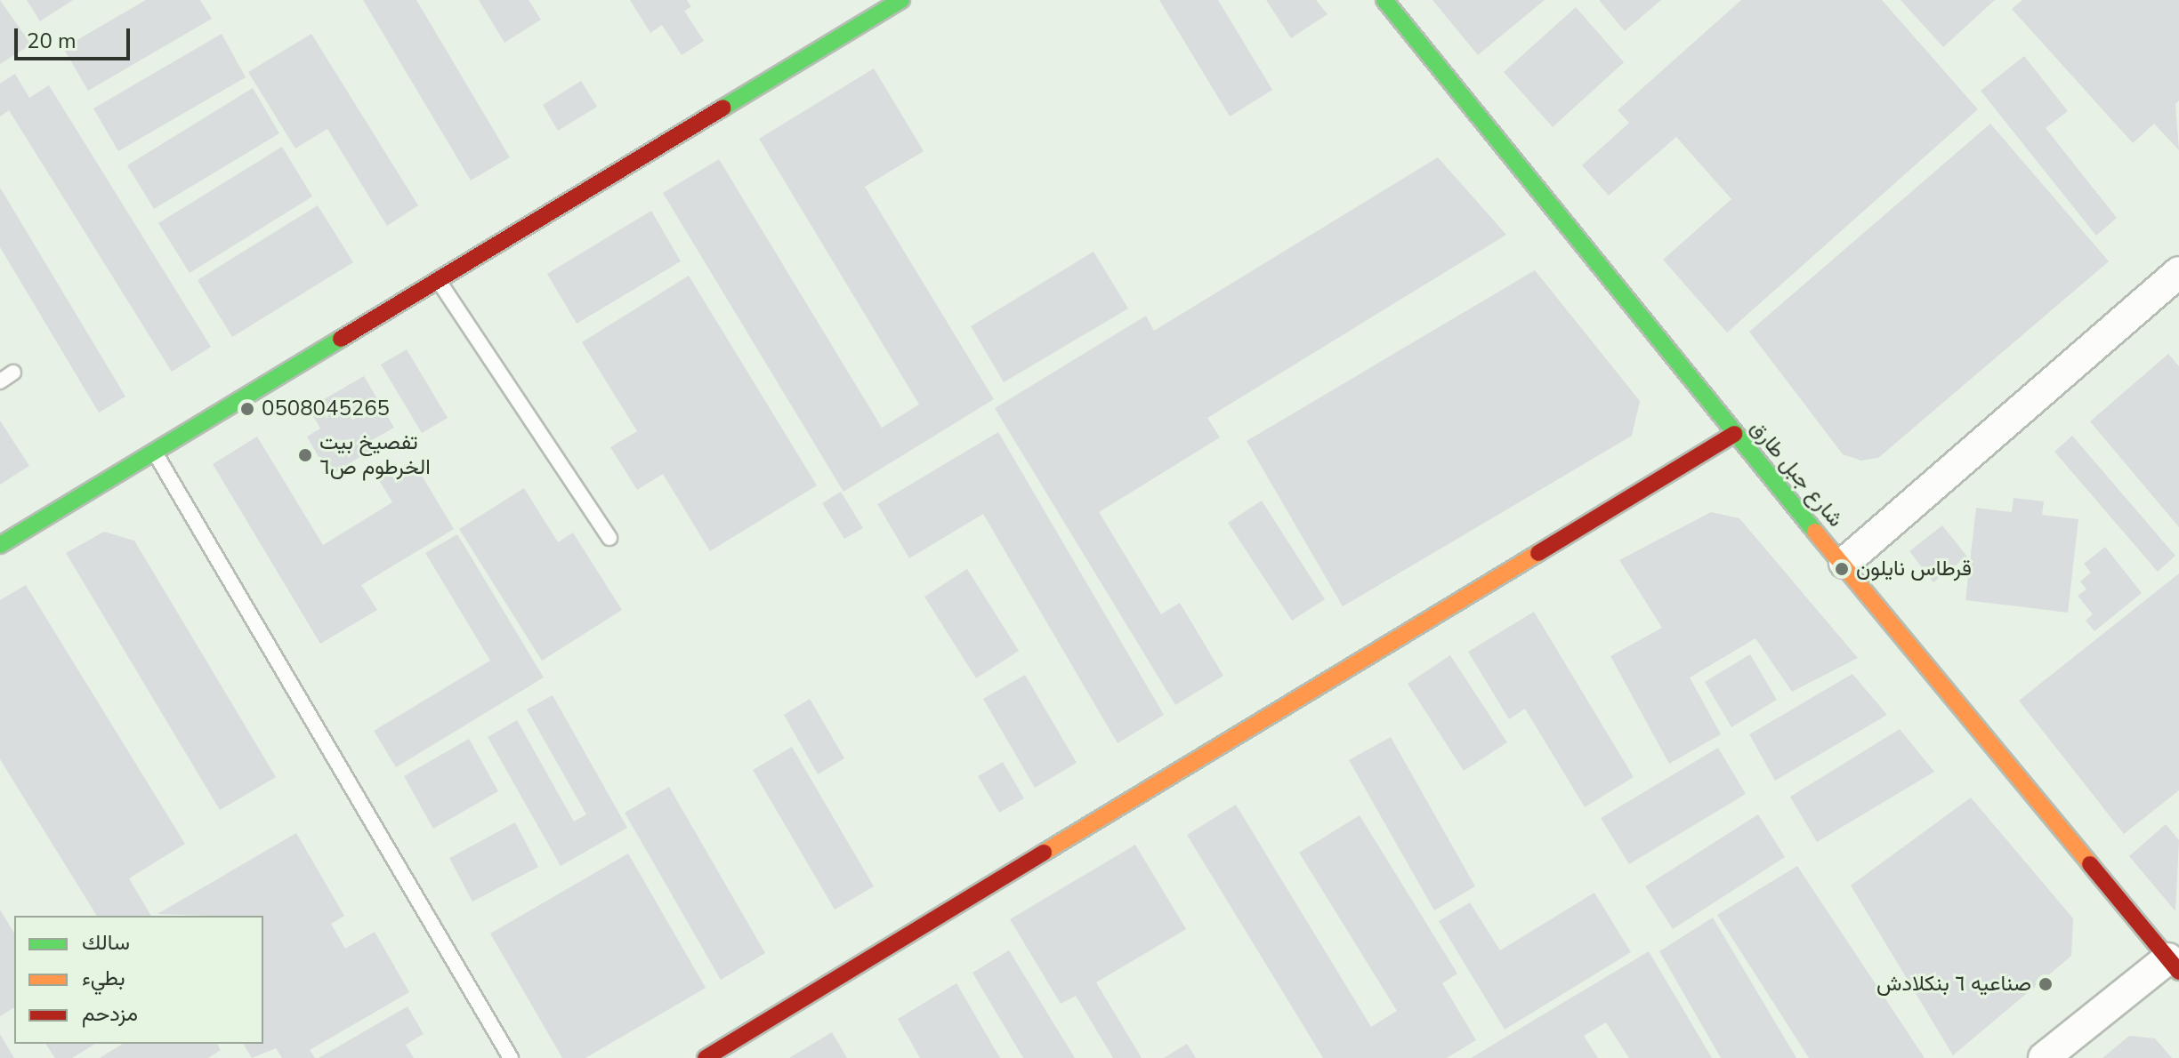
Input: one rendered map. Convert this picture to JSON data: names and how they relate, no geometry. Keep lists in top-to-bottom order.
{
  "streets": {
    "street": ["شارع جبل طارق"]
  },
  "places": [
    "0508045265",
    "تفصيخ بيت الخرطوم ص٦",
    "قرطاس نايلون",
    "صناعيه ٦ بنكلادش"
  ],
  "legend": ["سالك", "بطيء", "مزدحم"],
  "scale_bar": "20 m"
}
